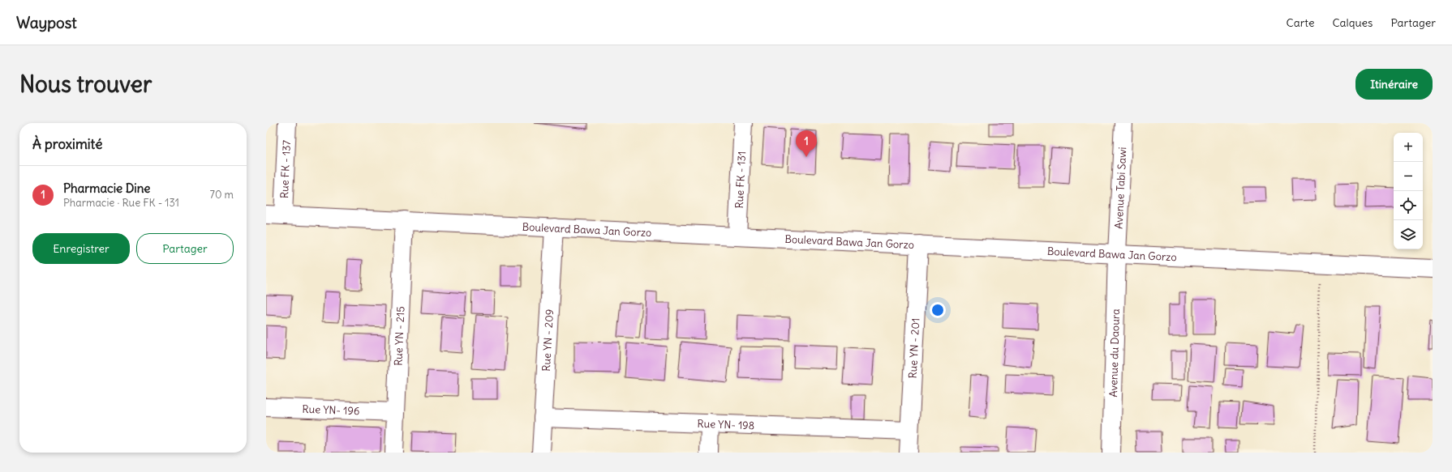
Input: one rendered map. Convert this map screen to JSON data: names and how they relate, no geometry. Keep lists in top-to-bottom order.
{
  "streets": {
    "street": [
      "Rue FK - 137",
      "Rue FK - 131",
      "Avenue Tabi Sawi",
      "Boulevard Bawa Jan Gorzo",
      "Rue YN - 215",
      "Rue YN - 209",
      "Rue YN - 201",
      "Avenue du Daoura",
      "Rue YN- 196",
      "Rue YN- 198"
    ]
  },
  "crossings": [
    ["Rue FK - 137", "Boulevard Bawa Jan Gorzo"],
    ["Rue FK - 131", "Boulevard Bawa Jan Gorzo"],
    ["Avenue Tabi Sawi", "Boulevard Bawa Jan Gorzo"],
    ["Avenue Tabi Sawi", "Avenue du Daoura"],
    ["Boulevard Bawa Jan Gorzo", "Rue YN - 215"],
    ["Boulevard Bawa Jan Gorzo", "Rue YN - 209"],
    ["Boulevard Bawa Jan Gorzo", "Rue YN - 201"],
    ["Boulevard Bawa Jan Gorzo", "Avenue du Daoura"],
    ["Rue YN - 215", "Rue YN- 196"],
    ["Rue YN - 209", "Rue YN- 198"],
    ["Rue YN - 201", "Rue YN- 198"]
  ],
  "page": {
    "header": "Waypost",
    "nav": ["Carte", "Calques", "Partager"],
    "buttons": [
      "Itinéraire",
      ["Enregistrer", "Partager"]
    ],
    "title": "Nous trouver",
    "heading": "À proximité",
    "pins": "1",
    "map_buttons": ["+", "−"],
    "list": [
      {
        "mark": "1",
        "name": "Pharmacie Dine",
        "note": "Pharmacie · Rue FK - 131",
        "value": "70 m"
      }
    ]
  }
}
